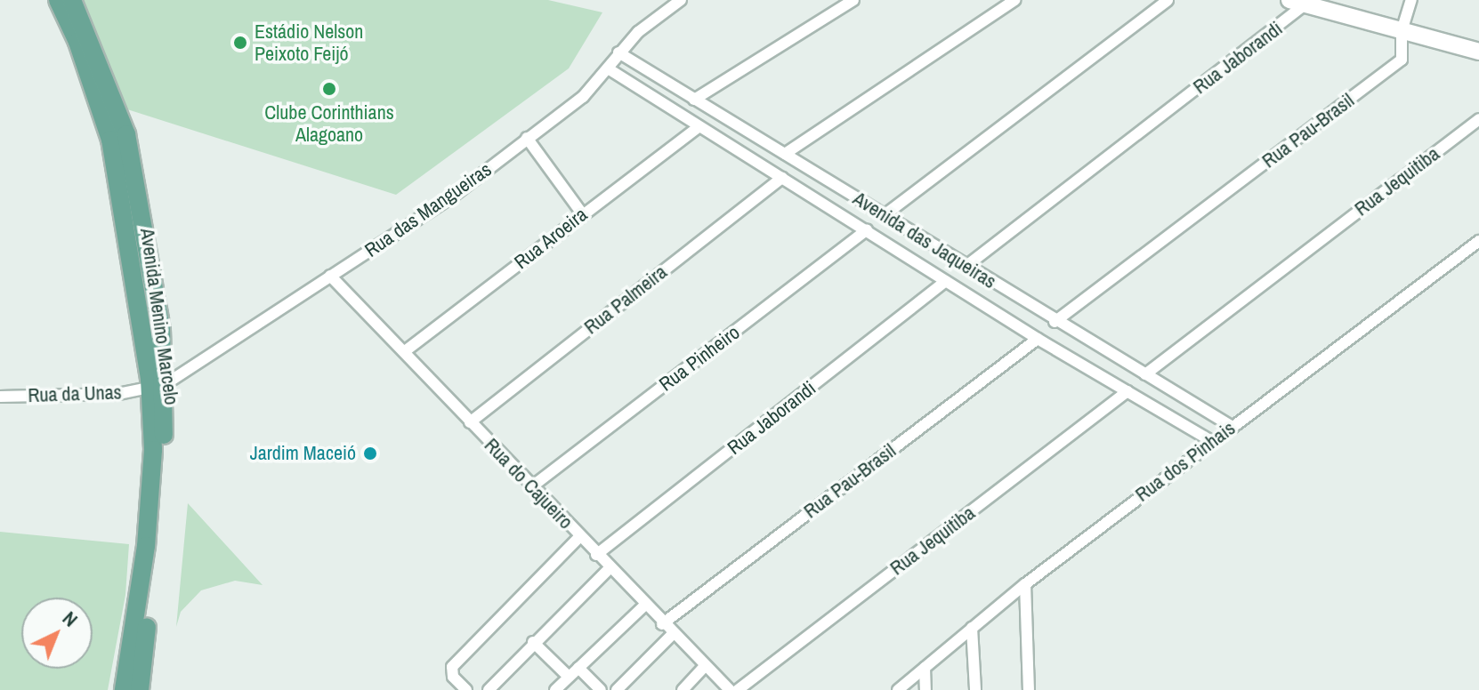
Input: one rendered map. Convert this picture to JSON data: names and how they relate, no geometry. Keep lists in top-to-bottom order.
{
  "streets": {
    "main road": ["Avenida Menino Marcelo"],
    "street": [
      "Rua Jaborandi",
      "Rua Pau-Brasil",
      "Rua Jequitiba",
      "Rua das Mangueiras",
      "Rua Aroeira",
      "Avenida das Jaqueiras",
      "Rua Palmeira",
      "Rua Pinheiro",
      "Rua da Unas",
      "Rua dos Pinhais",
      "Rua do Cajueiro"
    ]
  },
  "crossings": [
    ["Rua Jaborandi", "Avenida das Jaqueiras"],
    ["Rua Jaborandi", "Rua do Cajueiro"],
    ["Rua Pau-Brasil", "Avenida das Jaqueiras"],
    ["Rua Pau-Brasil", "Rua do Cajueiro"],
    ["Rua Jequitiba", "Avenida das Jaqueiras"],
    ["Rua das Mangueiras", "Avenida das Jaqueiras"],
    ["Rua das Mangueiras", "Avenida Menino Marcelo"],
    ["Rua das Mangueiras", "Rua da Unas"],
    ["Rua das Mangueiras", "Rua do Cajueiro"],
    ["Rua Aroeira", "Avenida das Jaqueiras"],
    ["Rua Aroeira", "Rua do Cajueiro"],
    ["Avenida das Jaqueiras", "Rua Palmeira"],
    ["Avenida das Jaqueiras", "Rua Pinheiro"],
    ["Avenida das Jaqueiras", "Rua dos Pinhais"],
    ["Rua Palmeira", "Rua do Cajueiro"],
    ["Avenida Menino Marcelo", "Rua da Unas"],
    ["Rua Pinheiro", "Rua do Cajueiro"]
  ],
  "places": ["Estádio Nelson Peixoto Feijó", "Clube Corinthians Alagoano", "Jardim Maceió"],
  "north": "top right"
}
